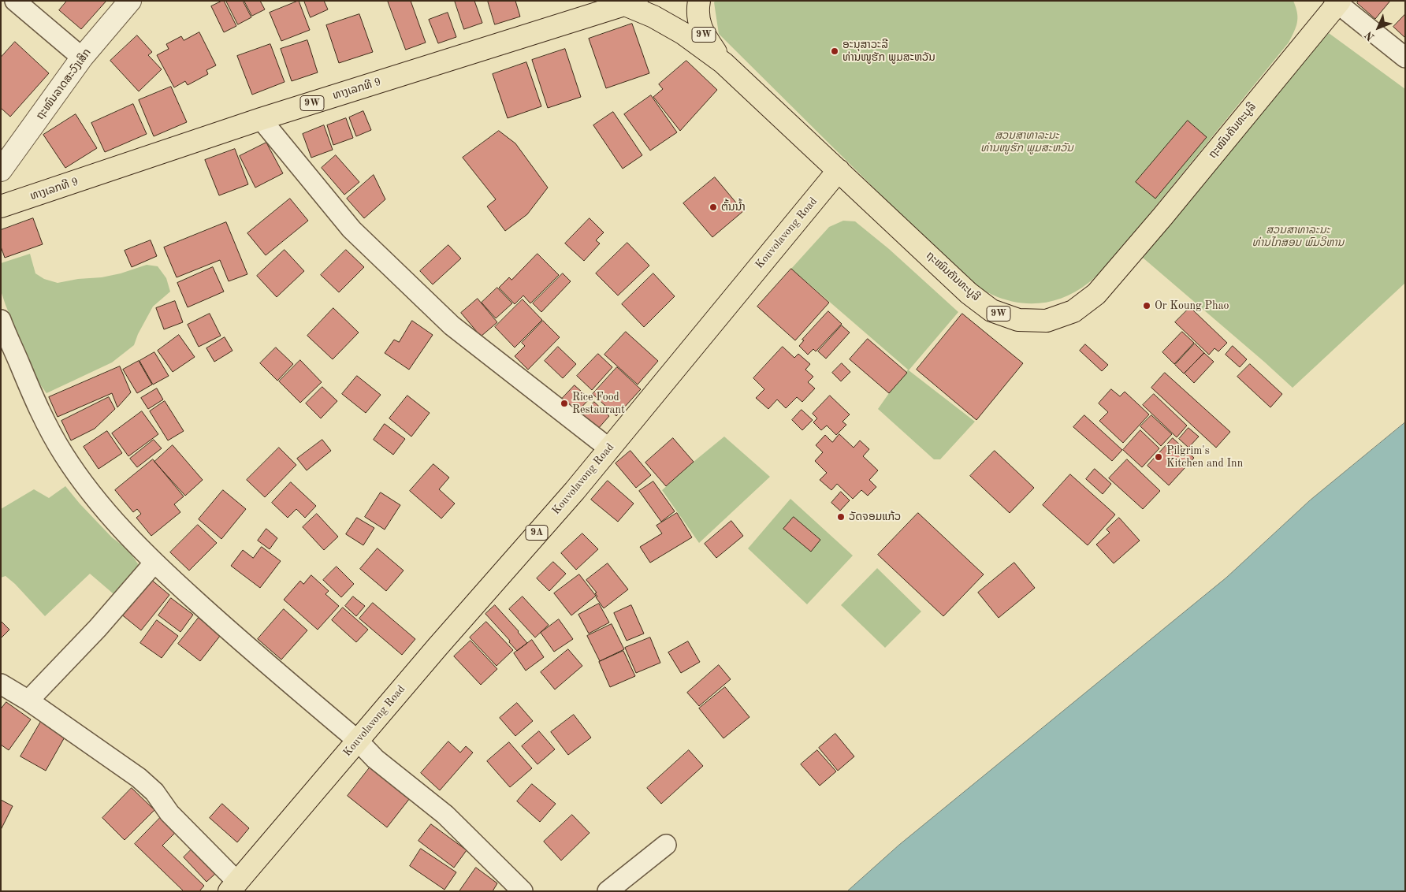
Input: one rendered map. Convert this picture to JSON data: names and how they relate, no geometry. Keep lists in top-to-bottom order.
{
  "streets": {
    "main road": [
      "9W",
      "ທາງເລກທີ 9",
      "ຖະໜົນຄັນທະບູລີ",
      "Kouvolavong Road",
      "9A"
    ],
    "street": ["ຖະໜົນລາດສະວົງເສິກ"]
  },
  "crossings": [
    ["9W", "ຖະໜົນຄັນທະບູລີ"],
    ["ທາງເລກທີ 9", "ຖະໜົນຄັນທະບູລີ"],
    ["ຖະໜົນຄັນທະບູລີ", "Kouvolavong Road"]
  ],
  "parks": ["ສວນສາທາລະນະ ທ່ານໜູຮັກ ພູມສະຫວັນ", "ສວນສາທາລະນະ ທ່ານໄກສອນ ພົມວິຫານ"],
  "places": [
    "ອະນຸສາວະລີ ທ່ານໜູຮັກ ພູມສະຫວັນ",
    "ຕົ້ນນໍ້າ",
    "Or Koung Phao",
    "Rice Food Restaurant",
    "Pilgrim's Kitchen and Inn",
    "ວັດຈອມແກ້ວ"
  ],
  "north": "bottom left"
}
